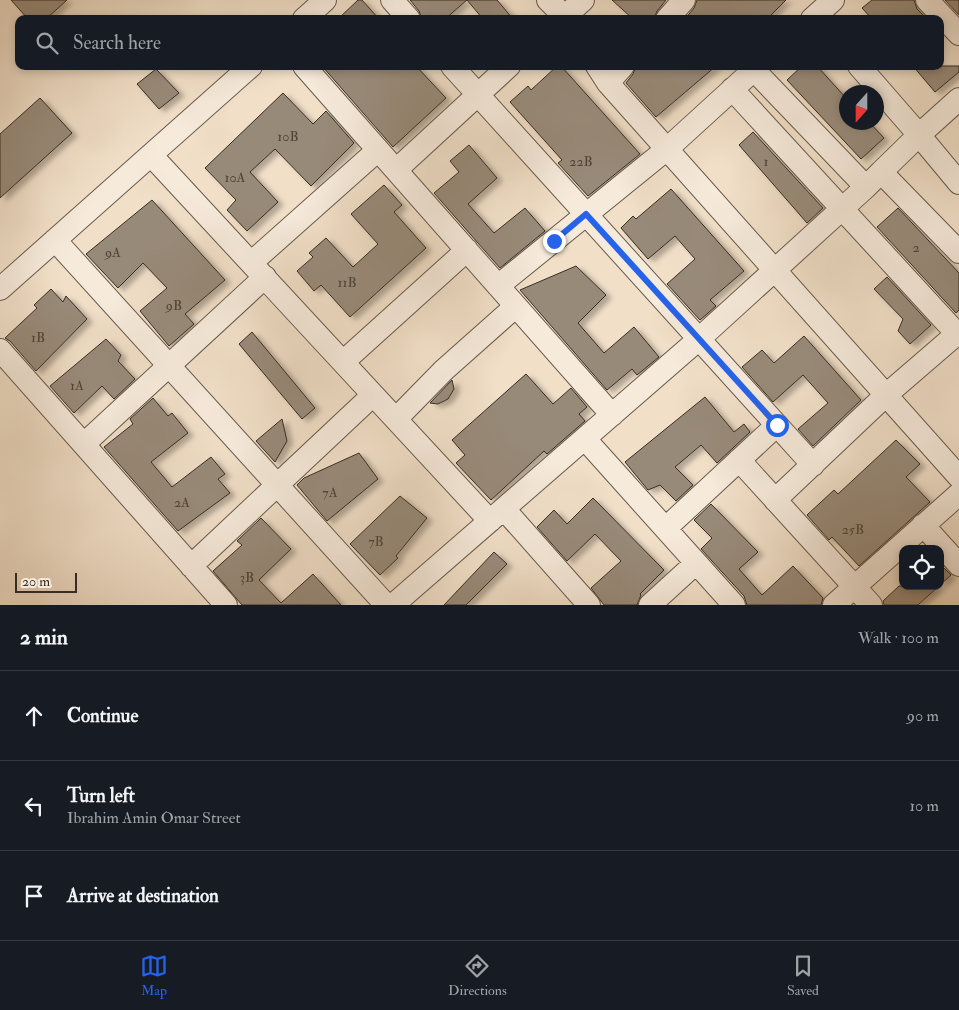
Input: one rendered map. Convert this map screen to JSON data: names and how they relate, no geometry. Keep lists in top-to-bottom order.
{
  "house_numbers": [
    "10B",
    "22B",
    "1",
    "10A",
    "2",
    "9A",
    "11B",
    "9B",
    "1B",
    "1A",
    "7A",
    "2A",
    "25B",
    "7B",
    "3B"
  ],
  "scale_bar": "20 m",
  "north": "bottom",
  "page": {
    "search": "Search here",
    "scale": "20 m",
    "heading": ["2 min", "Walk · 100 m"],
    "list": [
      ["Continue", "90 m"],
      ["Turn left", "Ibrahim Amin Omar Street", "10 m"],
      "Arrive at destination"
    ],
    "nav": ["Map", "Directions", "Saved"]
  }
}
